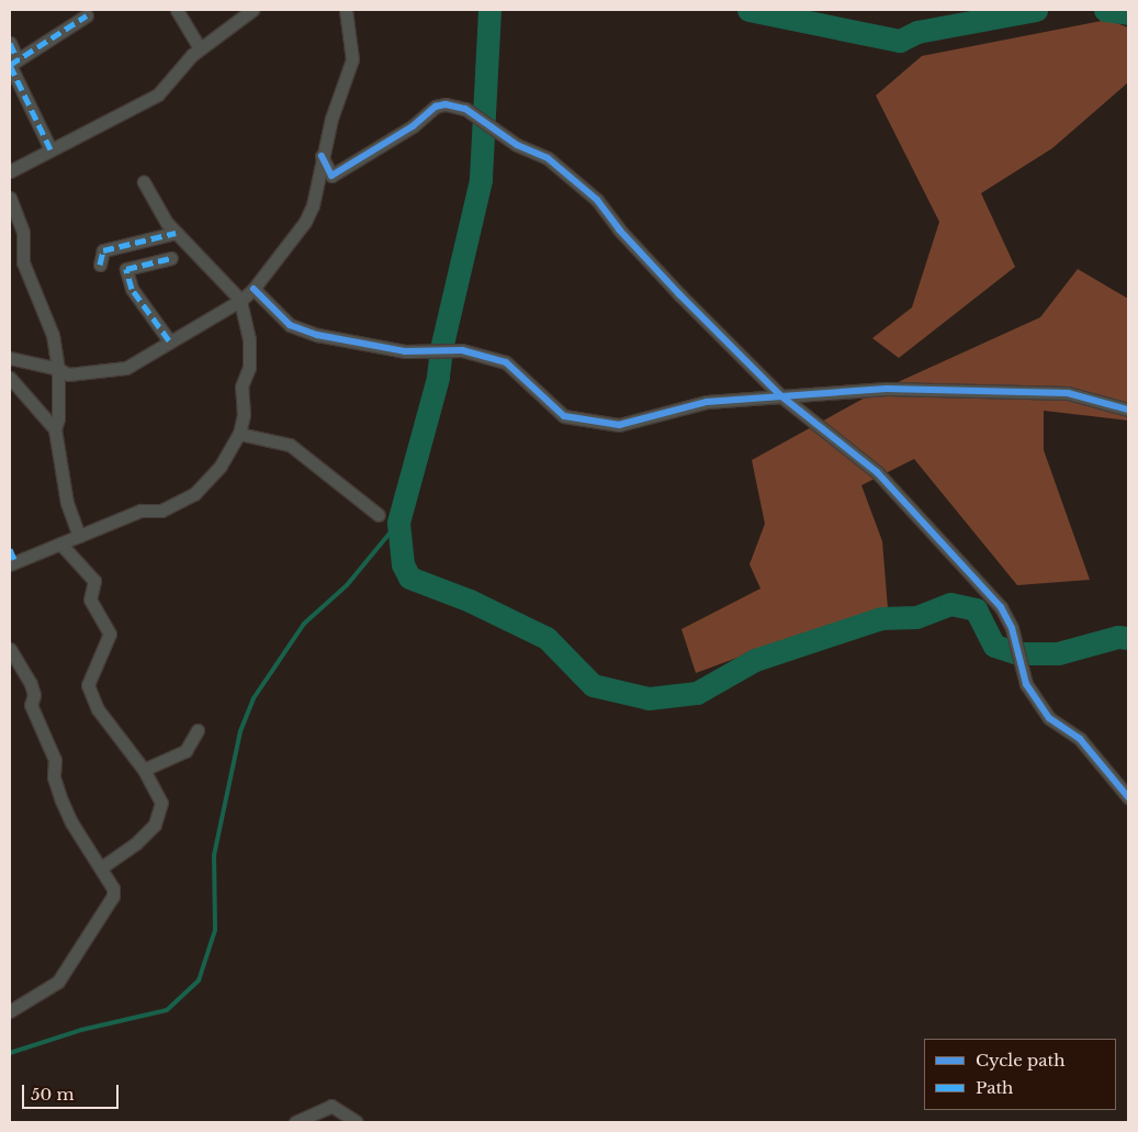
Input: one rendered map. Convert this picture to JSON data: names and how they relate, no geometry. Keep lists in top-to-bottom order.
{
  "legend": ["Cycle path", "Path"],
  "scale_bar": "50 m"
}
